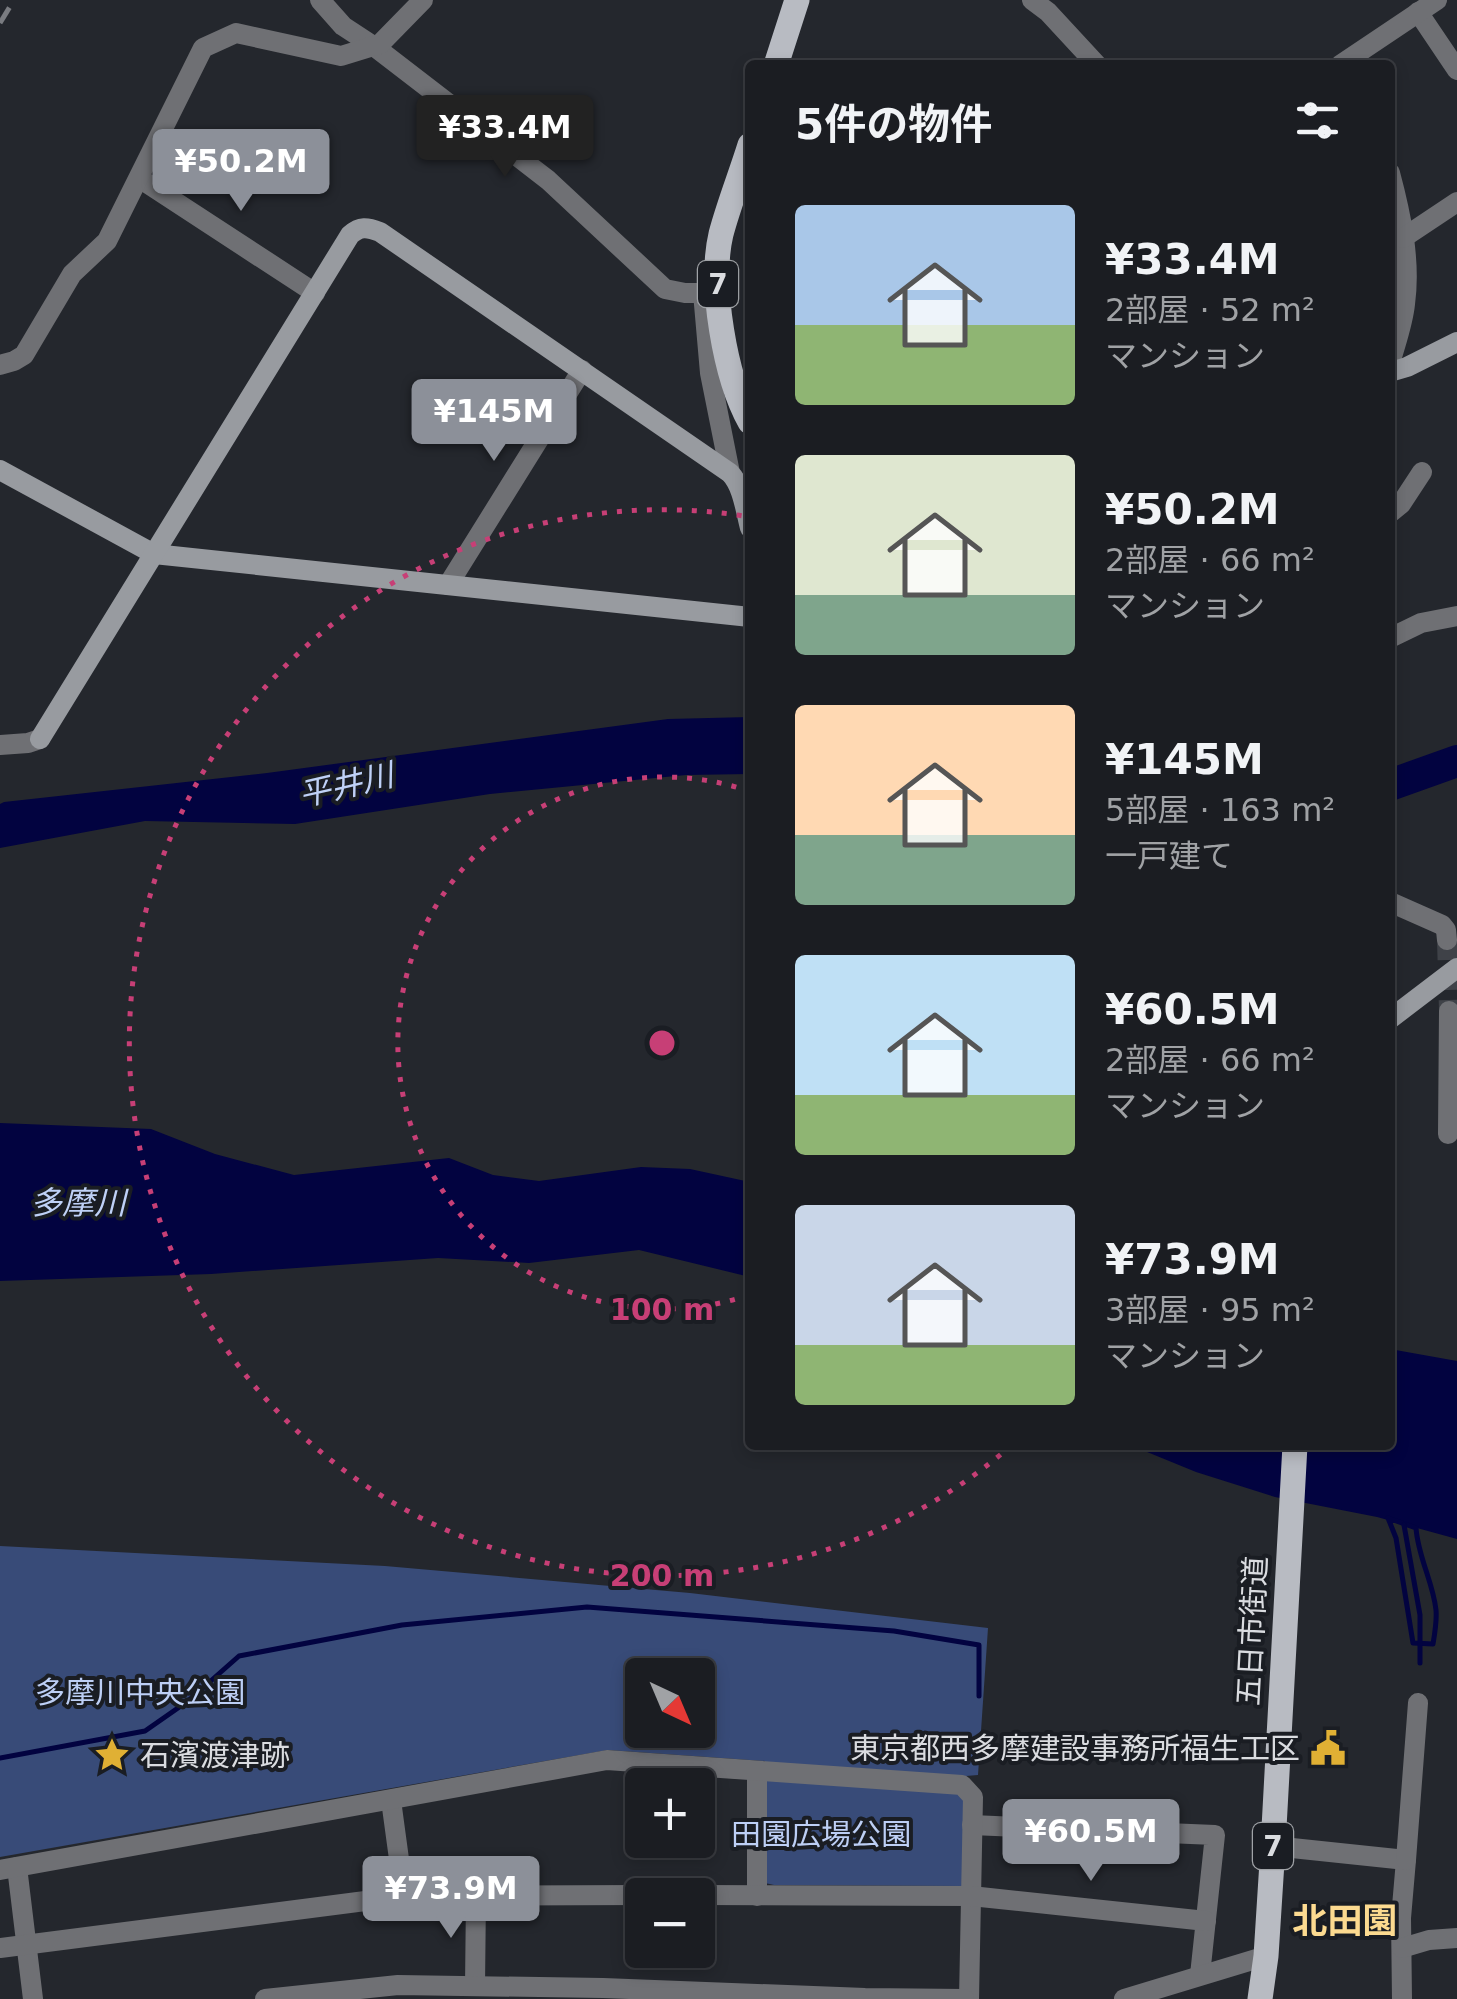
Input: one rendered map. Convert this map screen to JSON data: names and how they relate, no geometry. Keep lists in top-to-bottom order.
{
  "streets": {
    "main road": ["7", "五日市街道"]
  },
  "districts": ["北田園"],
  "water": ["平井川", "多摩川"],
  "parks": ["多摩川中央公園", "田園広場公園"],
  "places": {
    "public building": ["東京都西多摩建設事務所福生工区"],
    "place": ["石濱渡津跡"]
  },
  "north": "bottom right",
  "page": {
    "heading": "5件の物件",
    "price": [
      "¥33.4M",
      "¥50.2M",
      "¥145M",
      "¥60.5M",
      "¥73.9M"
    ],
    "list": [
      {
        "name": "¥33.4M",
        "note": "2部屋 · 52 m² · マンション"
      },
      {
        "name": "¥50.2M",
        "note": "2部屋 · 66 m² · マンション"
      },
      {
        "name": "¥145M",
        "note": "5部屋 · 163 m² · 一戸建て"
      },
      {
        "name": "¥60.5M",
        "note": "2部屋 · 66 m² · マンション"
      },
      {
        "name": "¥73.9M",
        "note": "3部屋 · 95 m² · マンション"
      }
    ],
    "map_buttons": ["+", "−"]
  },
  "rings": ["100 m", "200 m"]
}
